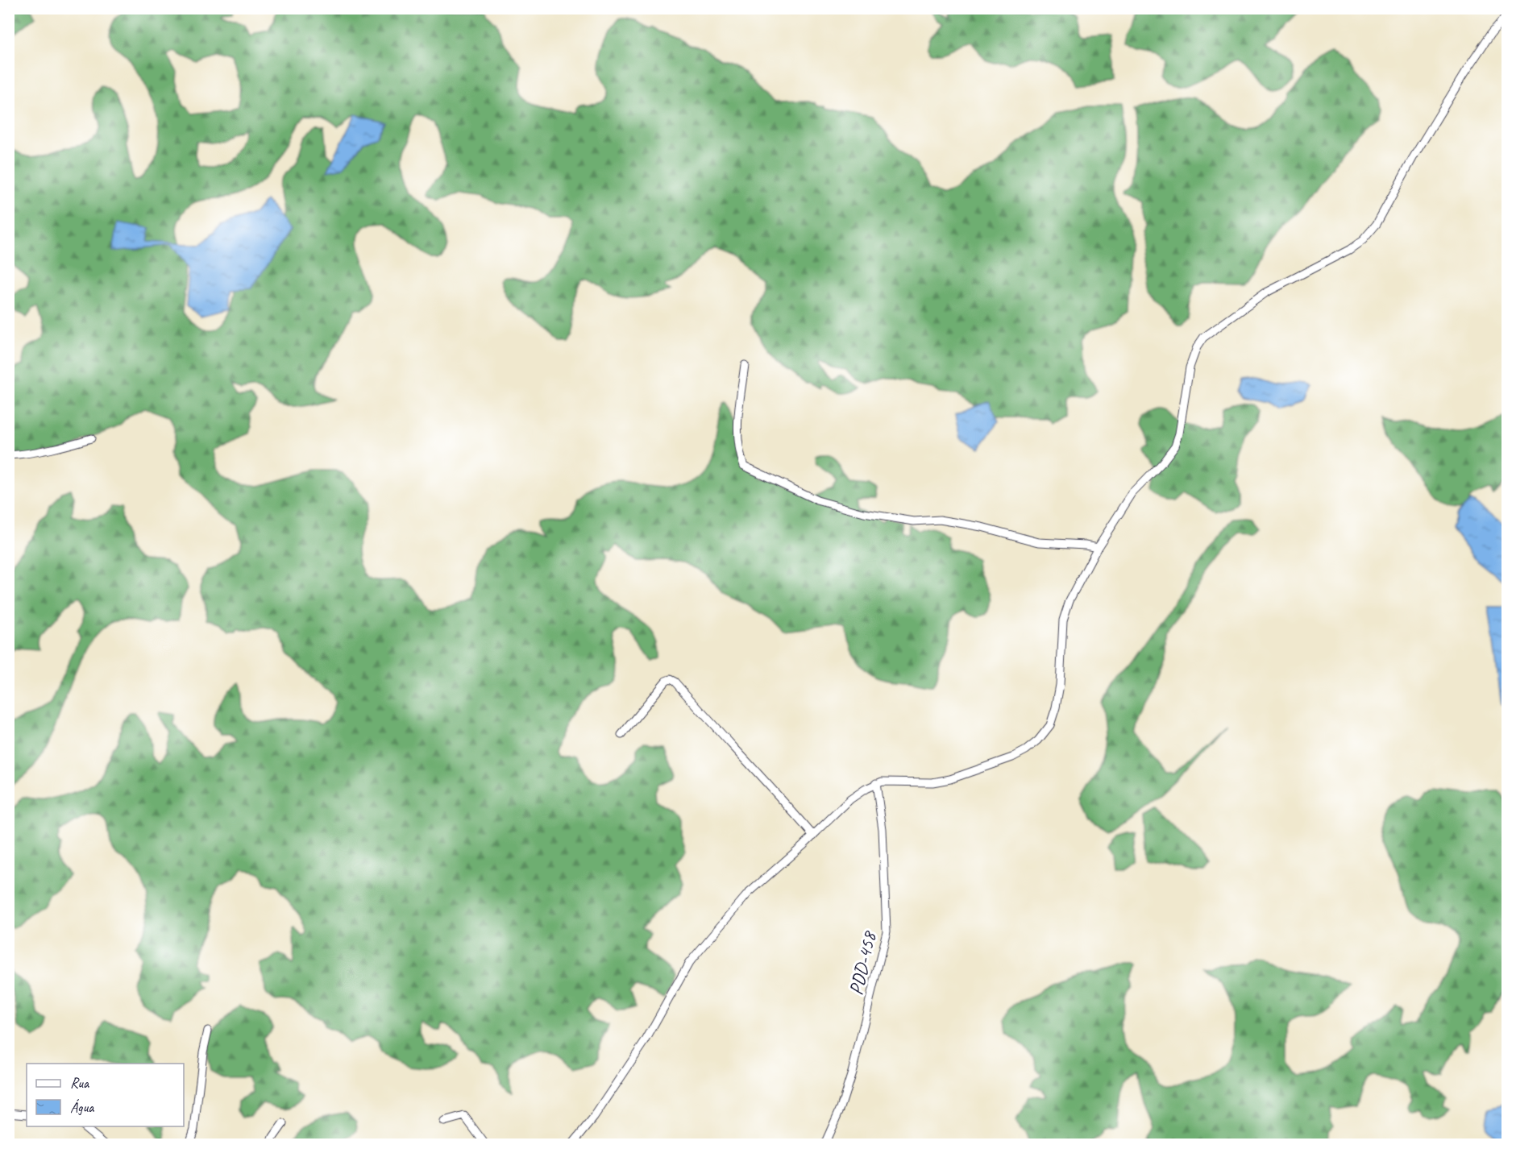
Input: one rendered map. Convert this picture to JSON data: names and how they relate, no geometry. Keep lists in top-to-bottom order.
{
  "streets": {
    "street": ["PDD-458"]
  },
  "legend": ["Rua", "Água"]
}
